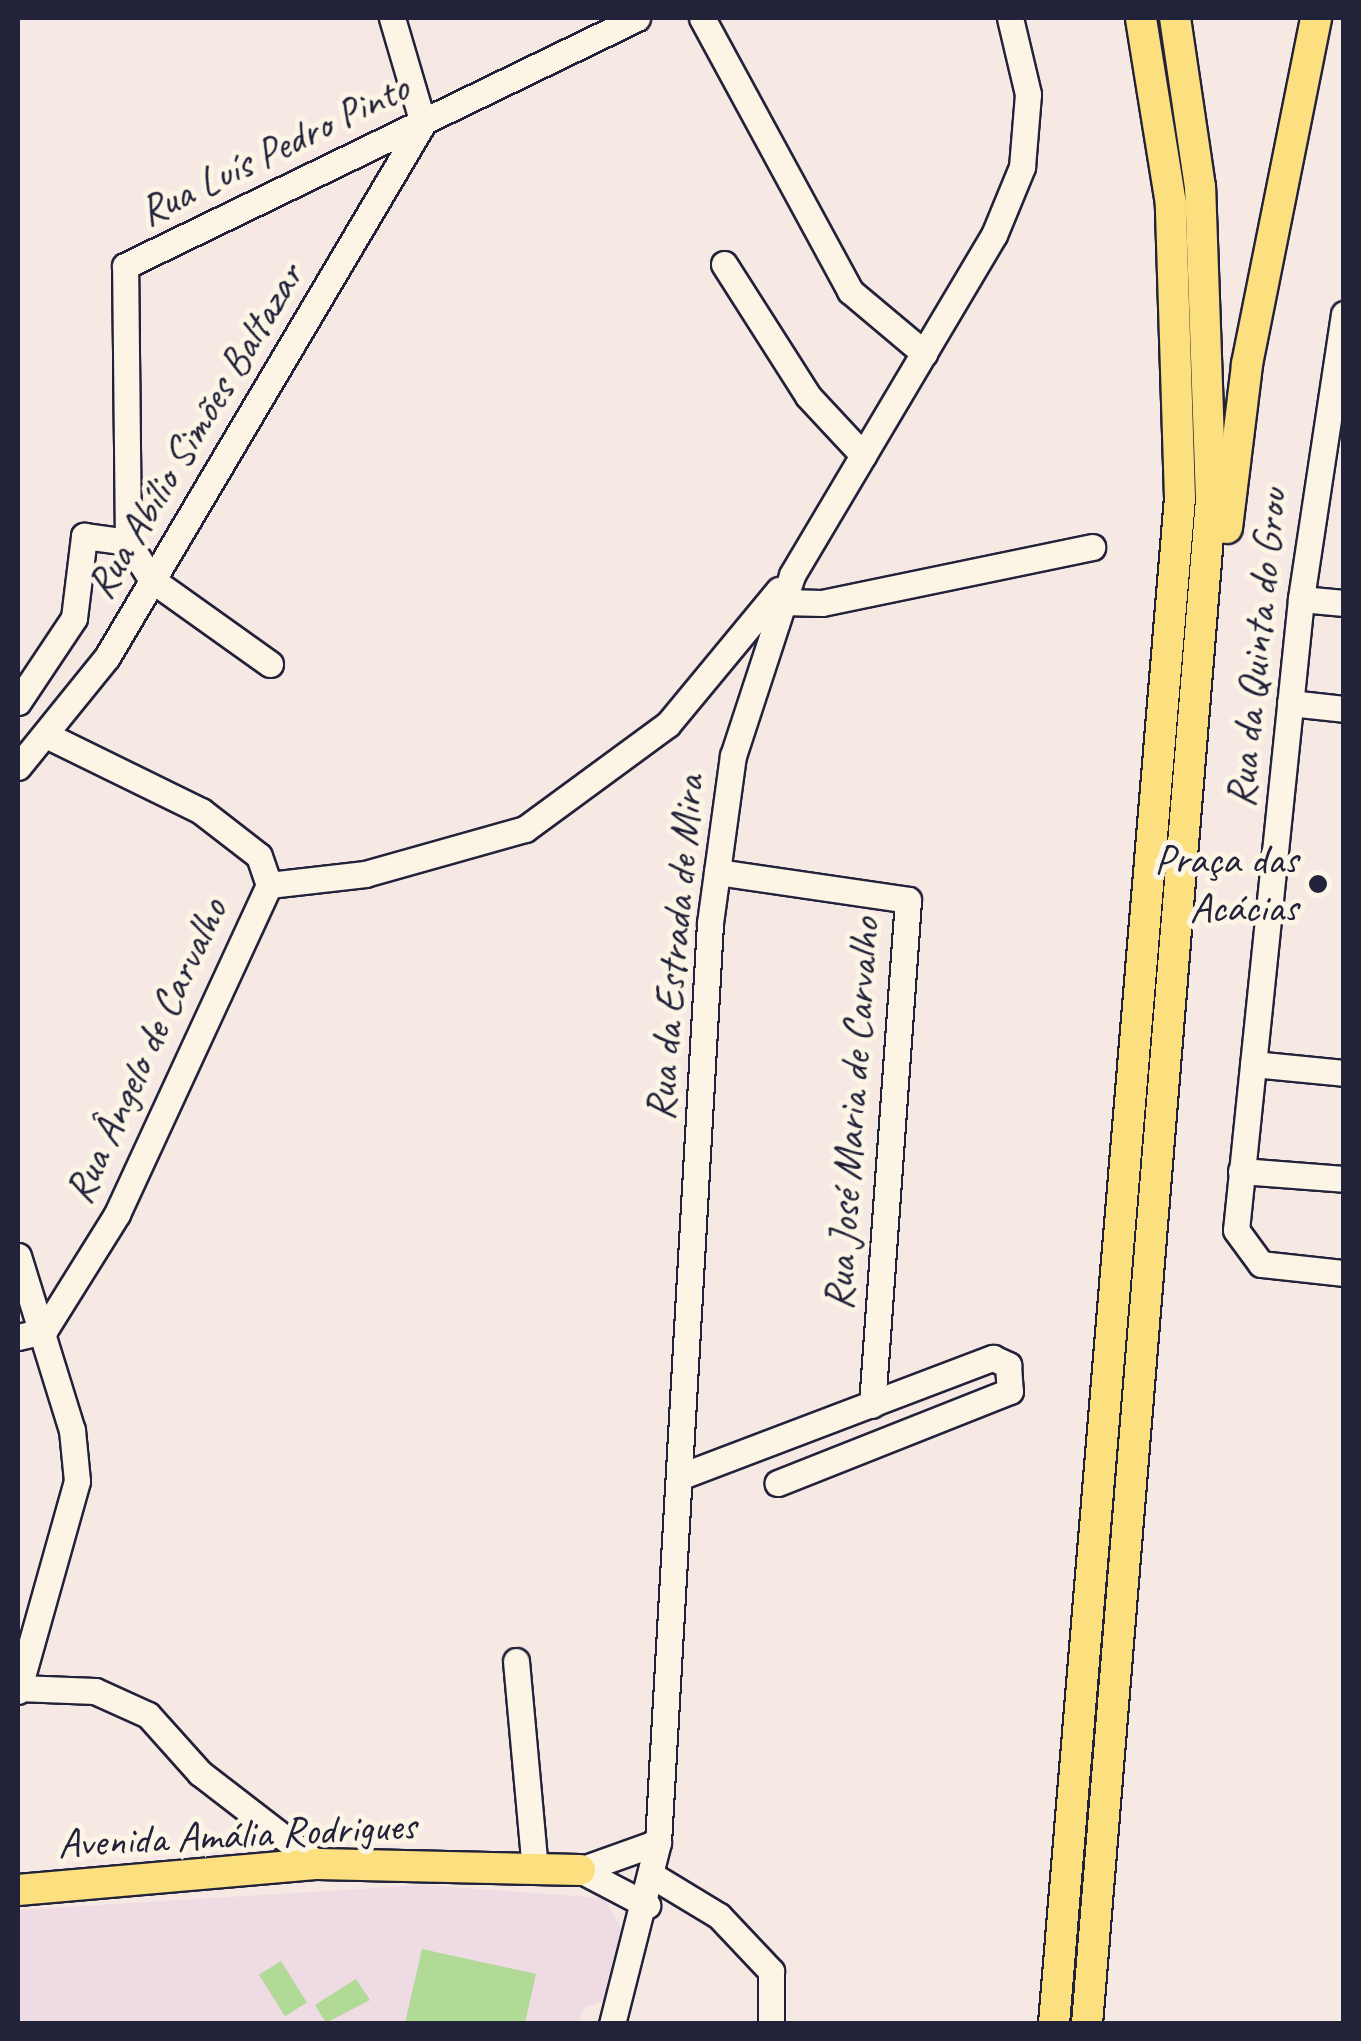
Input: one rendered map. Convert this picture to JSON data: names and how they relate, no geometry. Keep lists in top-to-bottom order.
{
  "streets": {
    "main road": ["Avenida Amália Rodrigues"],
    "street": [
      "Rua Luís Pedro Pinto",
      "Rua Abílio Simões Baltazar",
      "Rua da Quinta do Grou",
      "Rua da Estrada de Mira",
      "Rua Ângelo de Carvalho",
      "Rua José Maria de Carvalho"
    ]
  },
  "crossings": [
    ["Rua Luís Pedro Pinto", "Rua Abílio Simões Baltazar"],
    ["Rua da Estrada de Mira", "Rua Ângelo de Carvalho"],
    ["Rua da Estrada de Mira", "Rua José Maria de Carvalho"],
    ["Rua da Estrada de Mira", "Avenida Amália Rodrigues"]
  ],
  "places": ["Praça das Acácias"]
}
